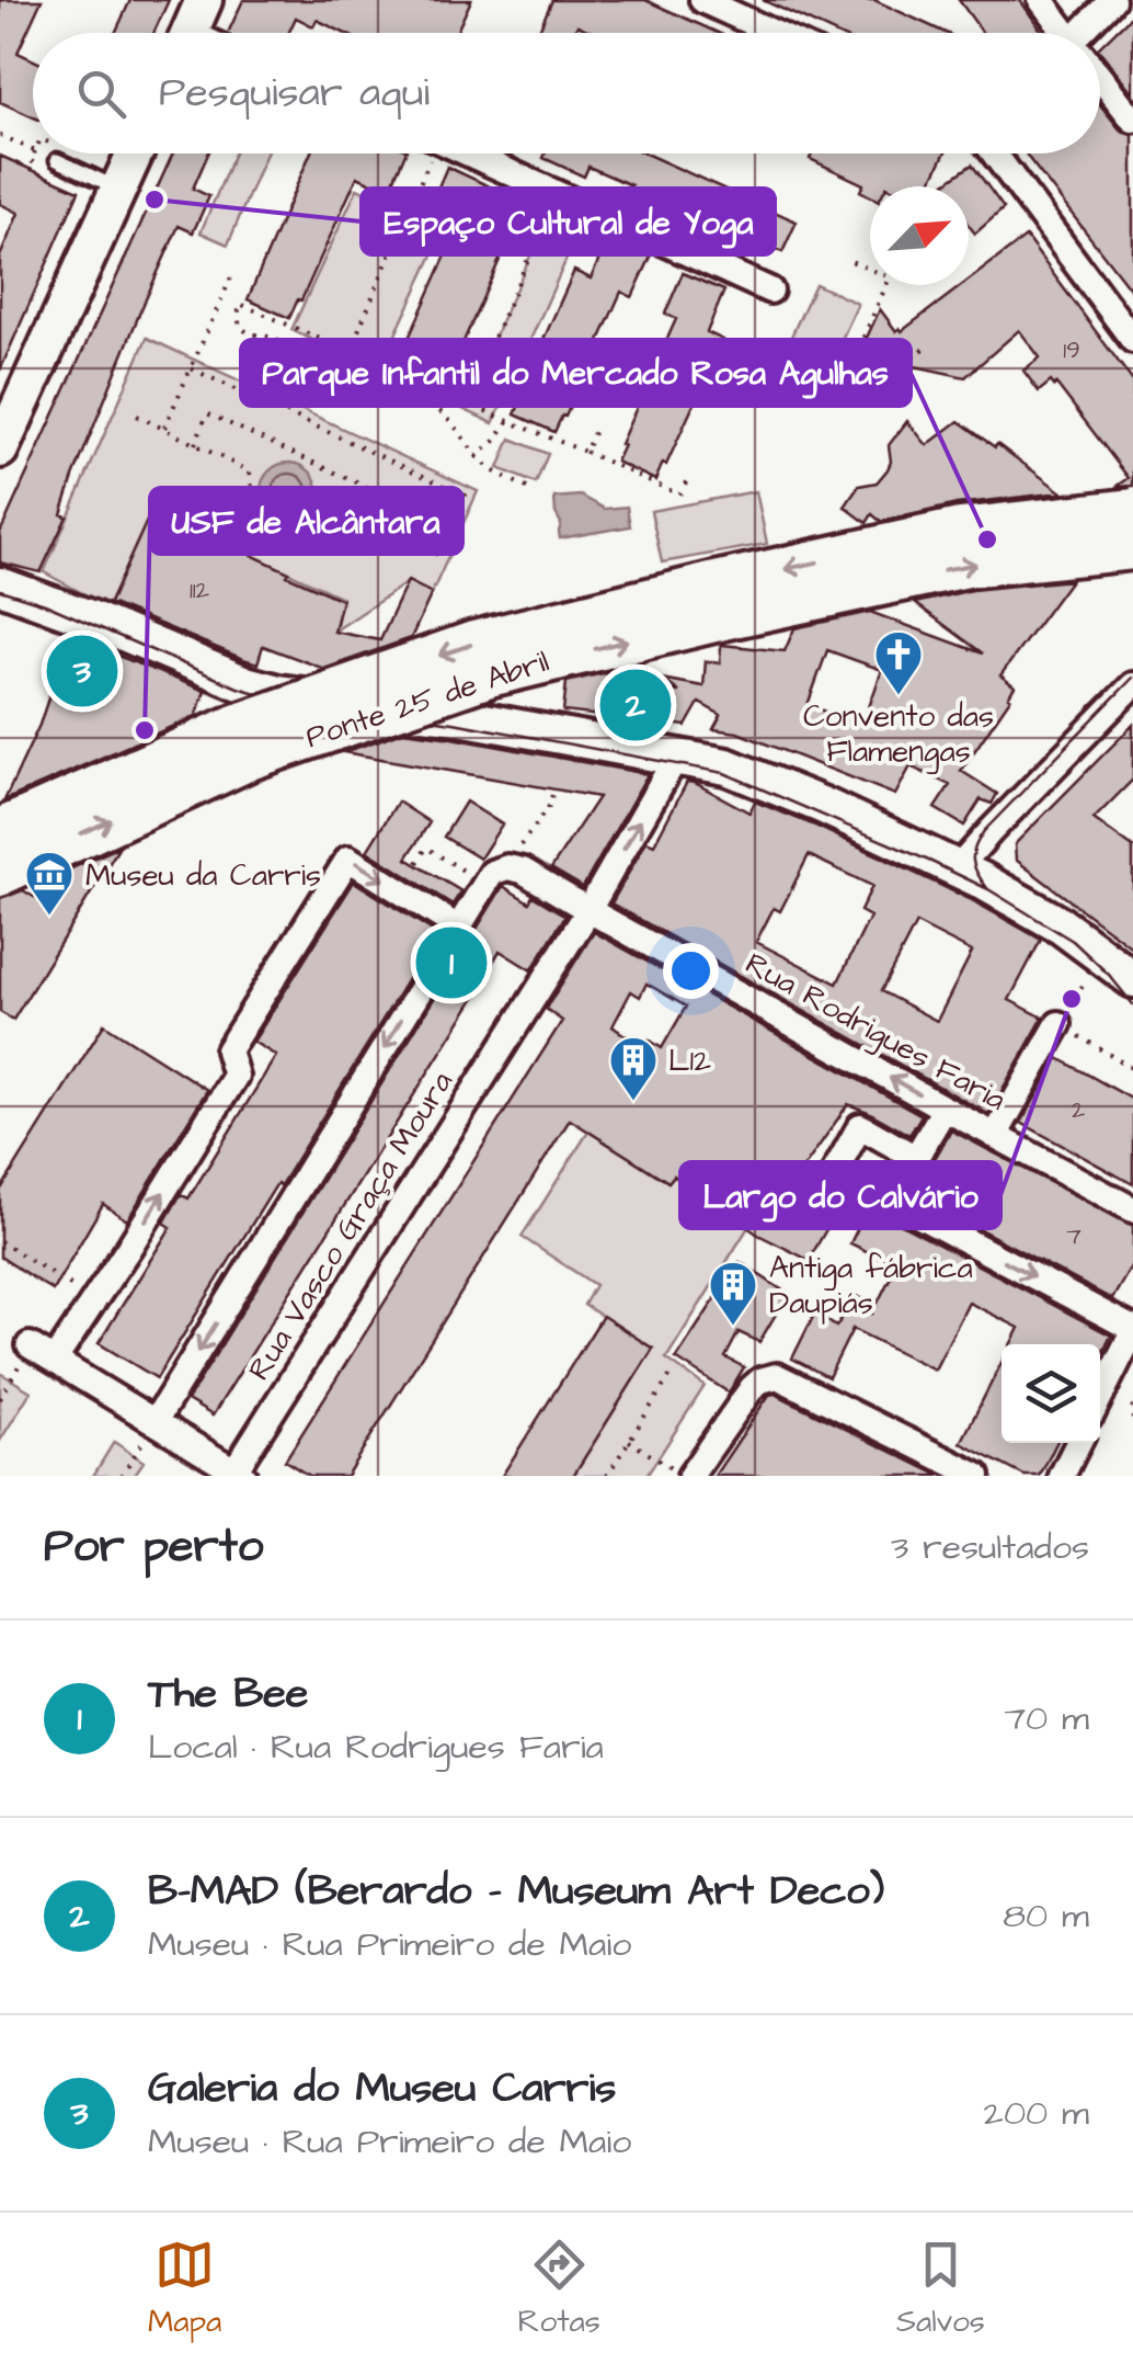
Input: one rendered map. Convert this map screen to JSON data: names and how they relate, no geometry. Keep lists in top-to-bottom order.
{
  "streets": {
    "highway": ["Ponte 25 de Abril"],
    "street": ["Rua Rodrigues Faria", "Rua Vasco Graça Moura"]
  },
  "crossings": [
    ["Rua Rodrigues Faria", "Rua Vasco Graça Moura"]
  ],
  "one_way": ["Rua Rodrigues Faria"],
  "places": {
    "other": [
      "Espaço Cultural de Yoga",
      "Parque Infantil do Mercado Rosa Agulhas",
      "USF de Alcântara",
      "Largo do Calvário"
    ],
    "church": ["Convento das Flamengas"],
    "museum": ["Museu da Carris"],
    "building": ["L12", "Antiga fábrica Daupiás"]
  },
  "house_numbers": [
    "19",
    "112",
    "2",
    "7"
  ],
  "north": "top right",
  "page": {
    "search": "Pesquisar aqui",
    "pins": ["3", "2", "1"],
    "heading": ["Por perto", "3 resultados"],
    "list": [
      {
        "mark": "1",
        "name": "The Bee",
        "note": "Local · Rua Rodrigues Faria",
        "value": "70 m"
      },
      {
        "mark": "2",
        "name": "B-MAD (Berardo - Museum Art Deco)",
        "note": "Museu · Rua Primeiro de Maio",
        "value": "80 m"
      },
      {
        "mark": "3",
        "name": "Galeria do Museu Carris",
        "note": "Museu · Rua Primeiro de Maio",
        "value": "200 m"
      }
    ],
    "nav": ["Mapa", "Rotas", "Salvos"]
  }
}
